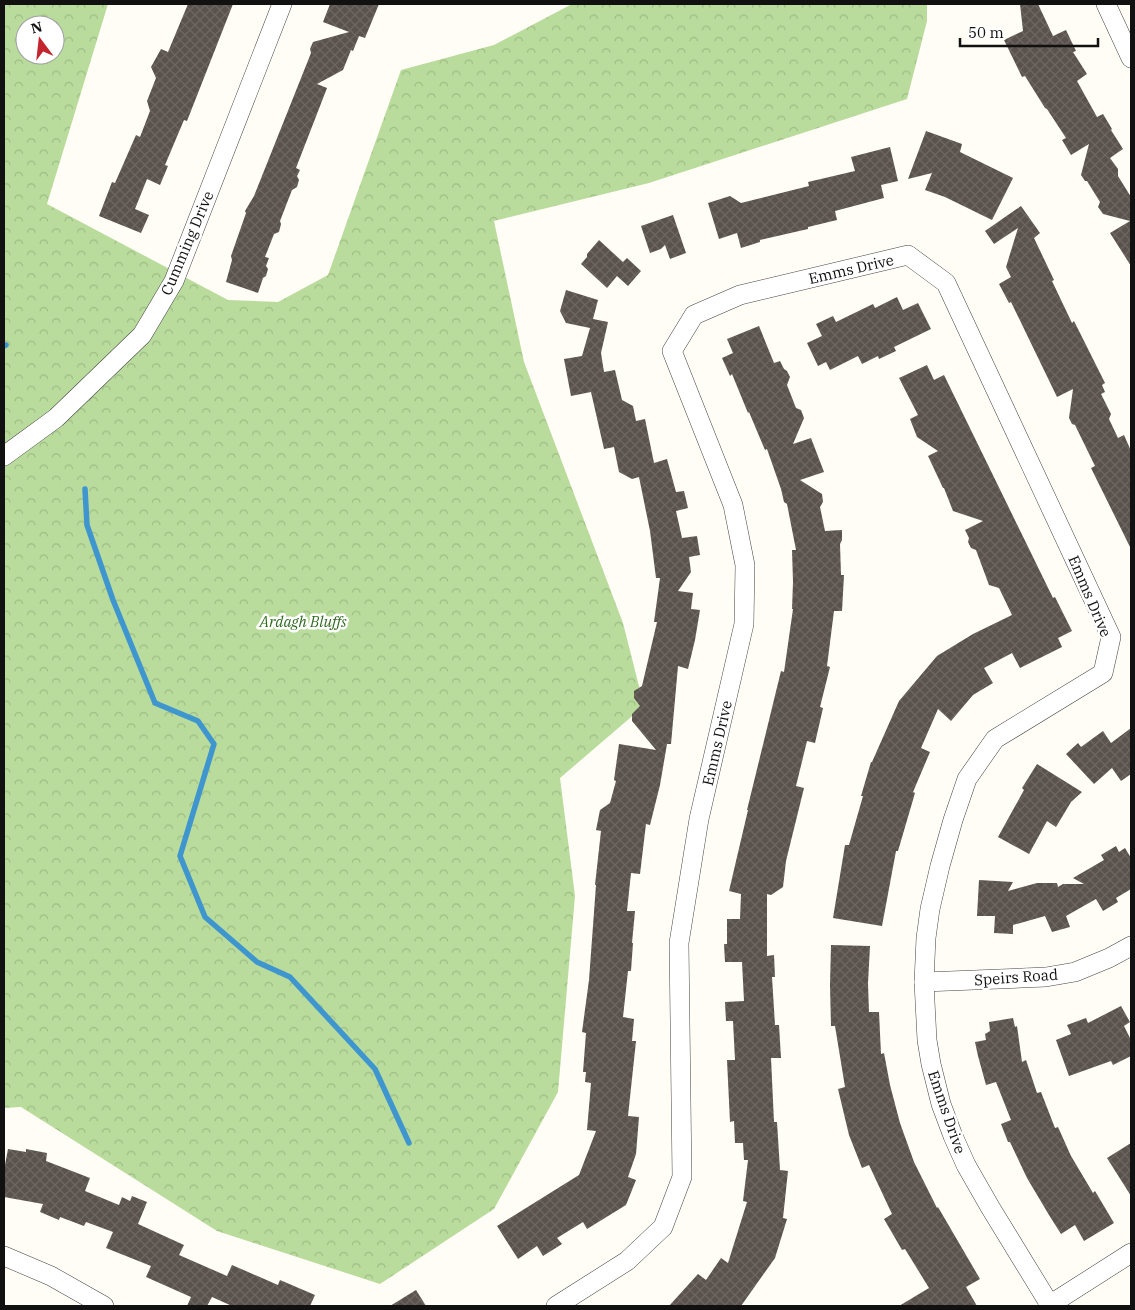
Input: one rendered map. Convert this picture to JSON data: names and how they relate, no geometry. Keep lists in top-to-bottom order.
{
  "streets": {
    "street": ["Cumming Drive", "Emms Drive", "Speirs Road"]
  },
  "crossings": [
    ["Emms Drive", "Speirs Road"]
  ],
  "parks": ["Ardagh Bluffs"],
  "scale_bar": "50 m",
  "north": "top"
}
